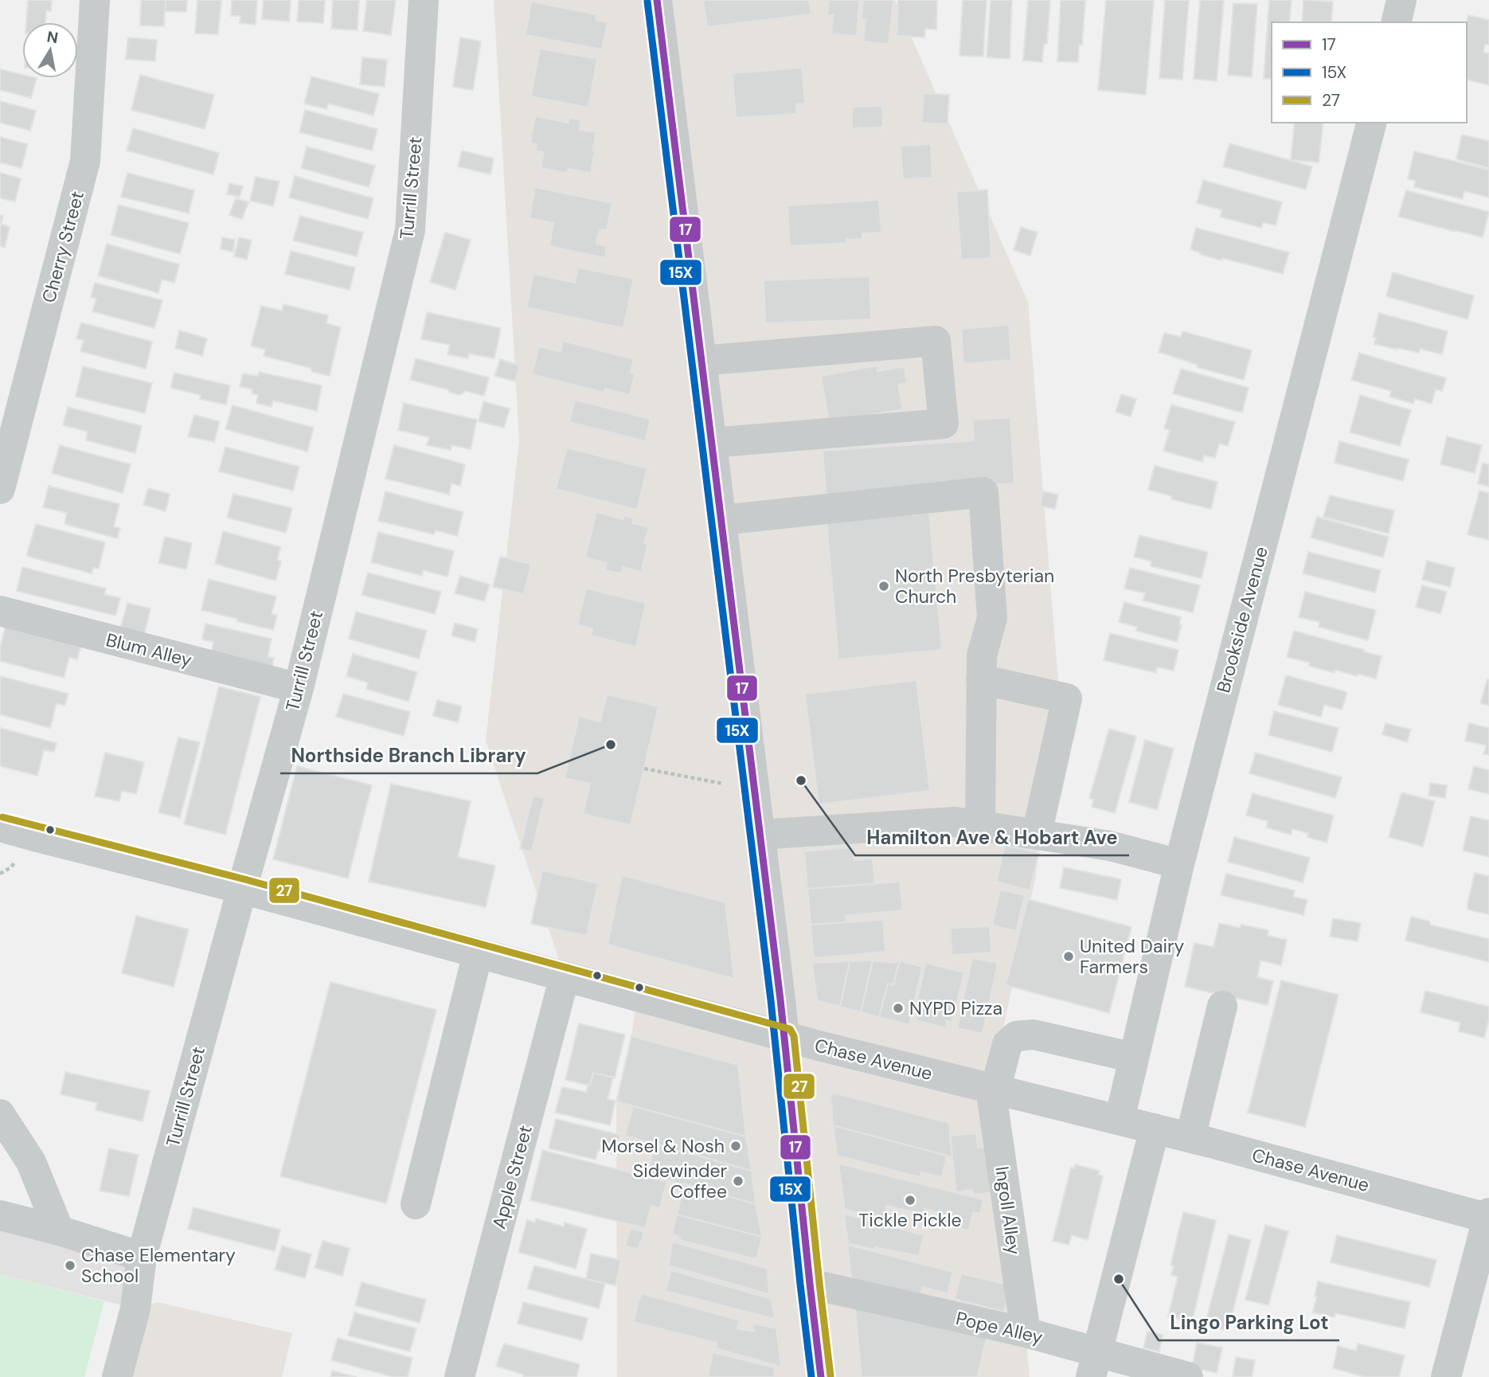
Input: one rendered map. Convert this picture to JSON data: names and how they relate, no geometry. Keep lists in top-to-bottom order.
{
  "streets": {
    "street": [
      "Turrill Street",
      "Cherry Street",
      "Brookside Avenue",
      "Blum Alley",
      "Chase Avenue",
      "Apple Street",
      "Ingoll Alley",
      "Pope Alley"
    ]
  },
  "crossings": [
    ["Turrill Street", "Blum Alley"],
    ["Turrill Street", "Chase Avenue"],
    ["Brookside Avenue", "Chase Avenue"],
    ["Chase Avenue", "Apple Street"],
    ["Chase Avenue", "Ingoll Alley"],
    ["Ingoll Alley", "Pope Alley"]
  ],
  "places": [
    "North Presbyterian Church",
    "Northside Branch Library",
    "Hamilton Ave & Hobart Ave",
    "United Dairy Farmers",
    "NYPD Pizza",
    "Morsel & Nosh",
    "Sidewinder Coffee",
    "Tickle Pickle",
    "Chase Elementary School",
    "Lingo Parking Lot"
  ],
  "lines": ["transit line 17", "transit line 15X", "transit line 27"],
  "legend": ["17", "15X", "27"],
  "north": "top"
}
